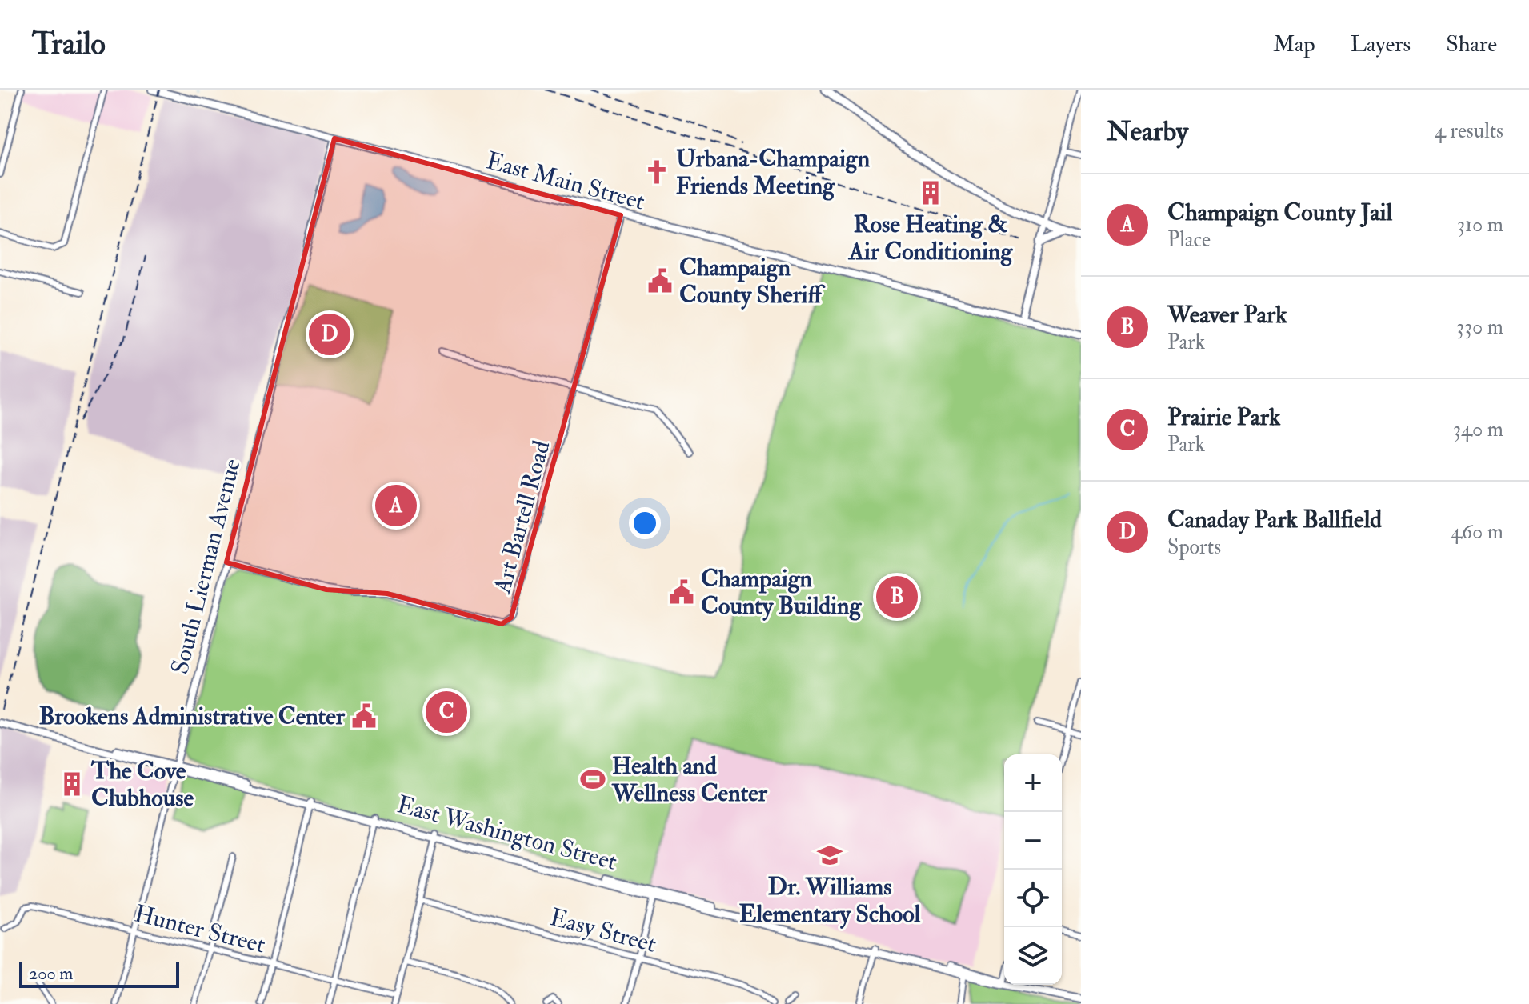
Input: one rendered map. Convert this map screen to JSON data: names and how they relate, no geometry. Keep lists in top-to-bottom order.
{
  "streets": {
    "main road": ["East Main Street", "East Washington Street"],
    "street": [
      "Art Bartell Road",
      "South Lierman Avenue",
      "Hunter Street",
      "Easy Street"
    ]
  },
  "crossings": [
    ["East Main Street", "Art Bartell Road"],
    ["East Main Street", "South Lierman Avenue"],
    ["Art Bartell Road", "South Lierman Avenue"],
    ["South Lierman Avenue", "East Washington Street"],
    ["South Lierman Avenue", "Hunter Street"]
  ],
  "places": {
    "church": ["Urbana-Champaign Friends Meeting"],
    "building": ["Rose Heating & Air Conditioning", "The Cove Clubhouse"],
    "public building": ["Champaign County Sheriff", "Champaign County Building", "Brookens Administrative Center"],
    "sports": ["Health and Wellness Center"],
    "school or university": ["Dr. Williams Elementary School"]
  },
  "scale_bar": "200 m",
  "page": {
    "header": "Trailo",
    "nav": ["Map", "Layers", "Share"],
    "heading": ["Nearby", "4 results"],
    "list": [
      {
        "mark": "A",
        "name": "Champaign County Jail",
        "note": "Place",
        "value": "310 m"
      },
      {
        "mark": "B",
        "name": "Weaver Park",
        "note": "Park",
        "value": "330 m"
      },
      {
        "mark": "C",
        "name": "Prairie Park",
        "note": "Park",
        "value": "340 m"
      },
      {
        "mark": "D",
        "name": "Canaday Park Ballfield",
        "note": "Sports",
        "value": "460 m"
      }
    ],
    "pins": [
      "D",
      "A",
      "B",
      "C"
    ],
    "map_buttons": ["+", "−"],
    "scale": "200 m"
  }
}
